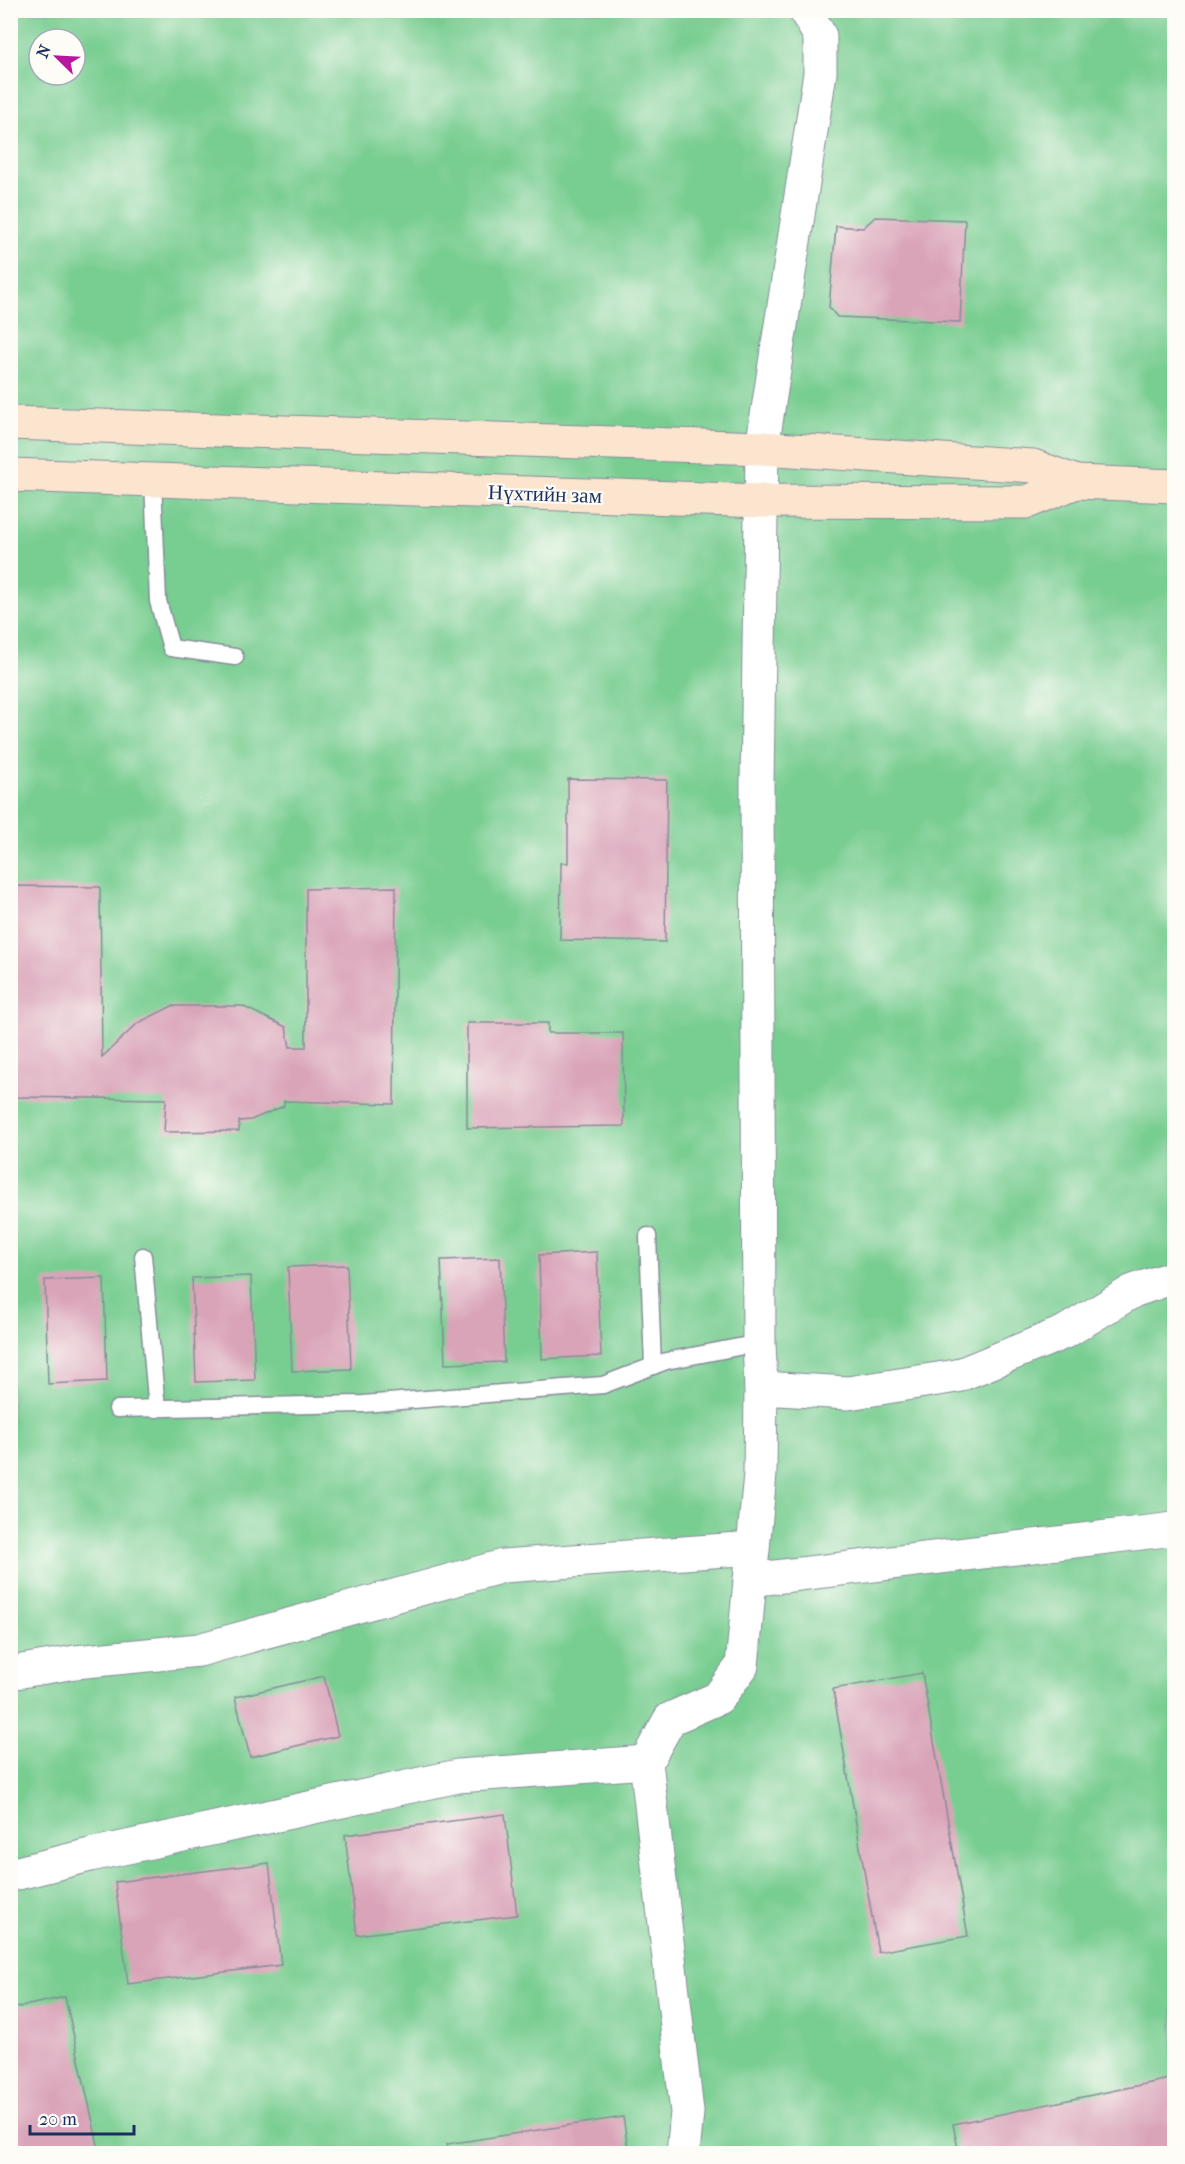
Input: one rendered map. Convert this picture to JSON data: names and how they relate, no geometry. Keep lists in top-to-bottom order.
{
  "streets": {
    "main road": ["Нүхтийн зам"]
  },
  "scale_bar": "20 m",
  "north": "top left"
}
